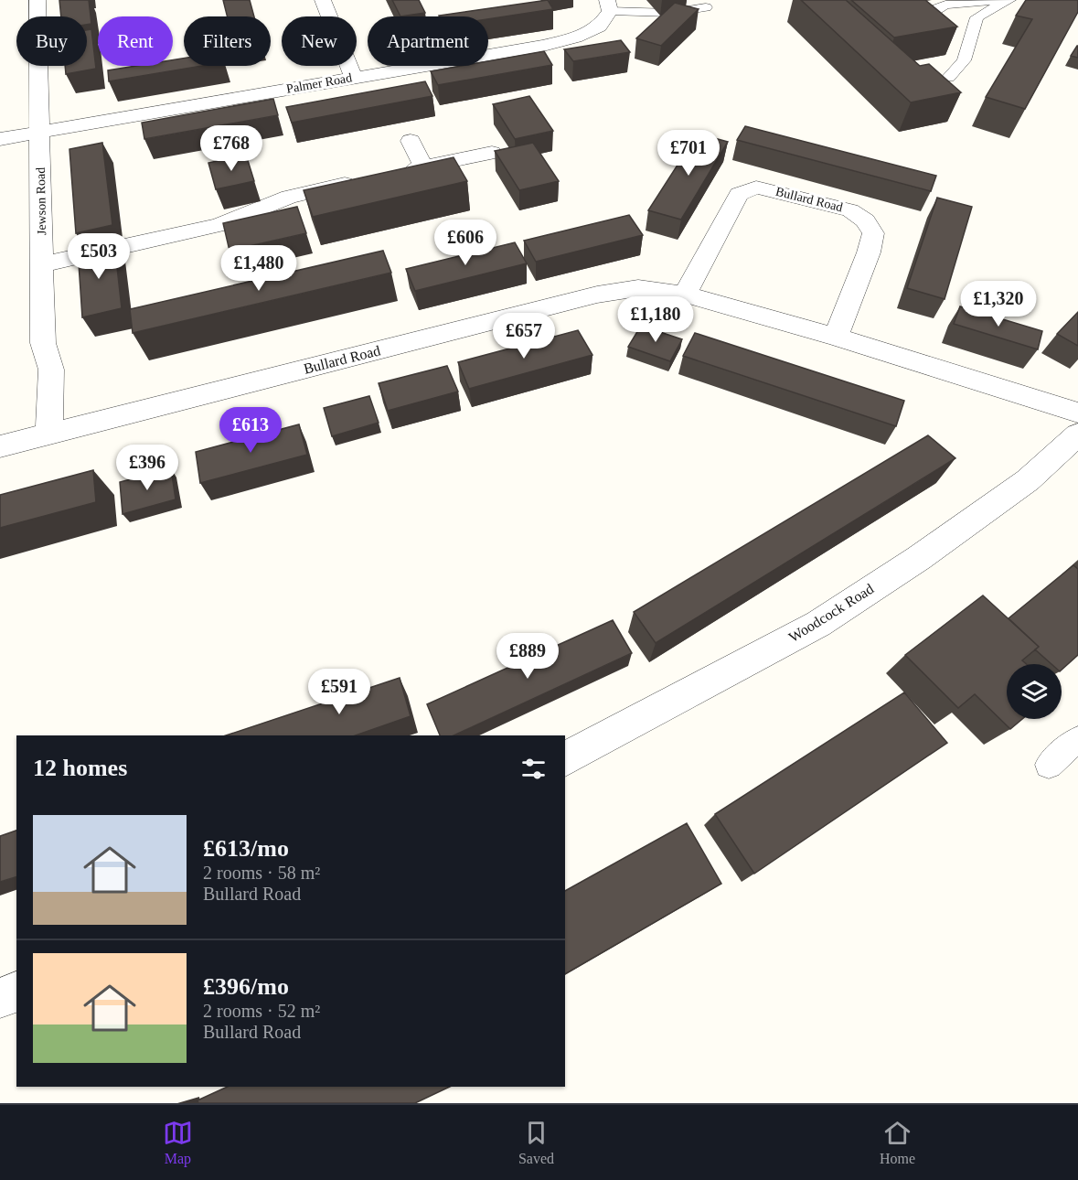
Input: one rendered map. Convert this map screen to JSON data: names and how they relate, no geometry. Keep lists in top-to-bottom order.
{
  "streets": {
    "street": [
      "Palmer Road",
      "Bullard Road",
      "Jewson Road",
      "Woodcock Road"
    ]
  },
  "crossings": [
    ["Palmer Road", "Jewson Road"],
    ["Bullard Road", "Jewson Road"]
  ],
  "page": {
    "chip": [
      "Buy",
      "Rent",
      "Filters",
      "New",
      "Apartment"
    ],
    "price": [
      "£768",
      "£701",
      "£606",
      "£503",
      "£1,480",
      "£1,320",
      "£1,180",
      "£657",
      "£613",
      "£396",
      "£889",
      "£591"
    ],
    "heading": "12 homes",
    "list": [
      {
        "name": "£613/mo",
        "note": "2 rooms · 58 m² · Bullard Road"
      },
      {
        "name": "£396/mo",
        "note": "2 rooms · 52 m² · Bullard Road"
      }
    ],
    "tabs": ["Map", "Saved", "Home"]
  }
}
